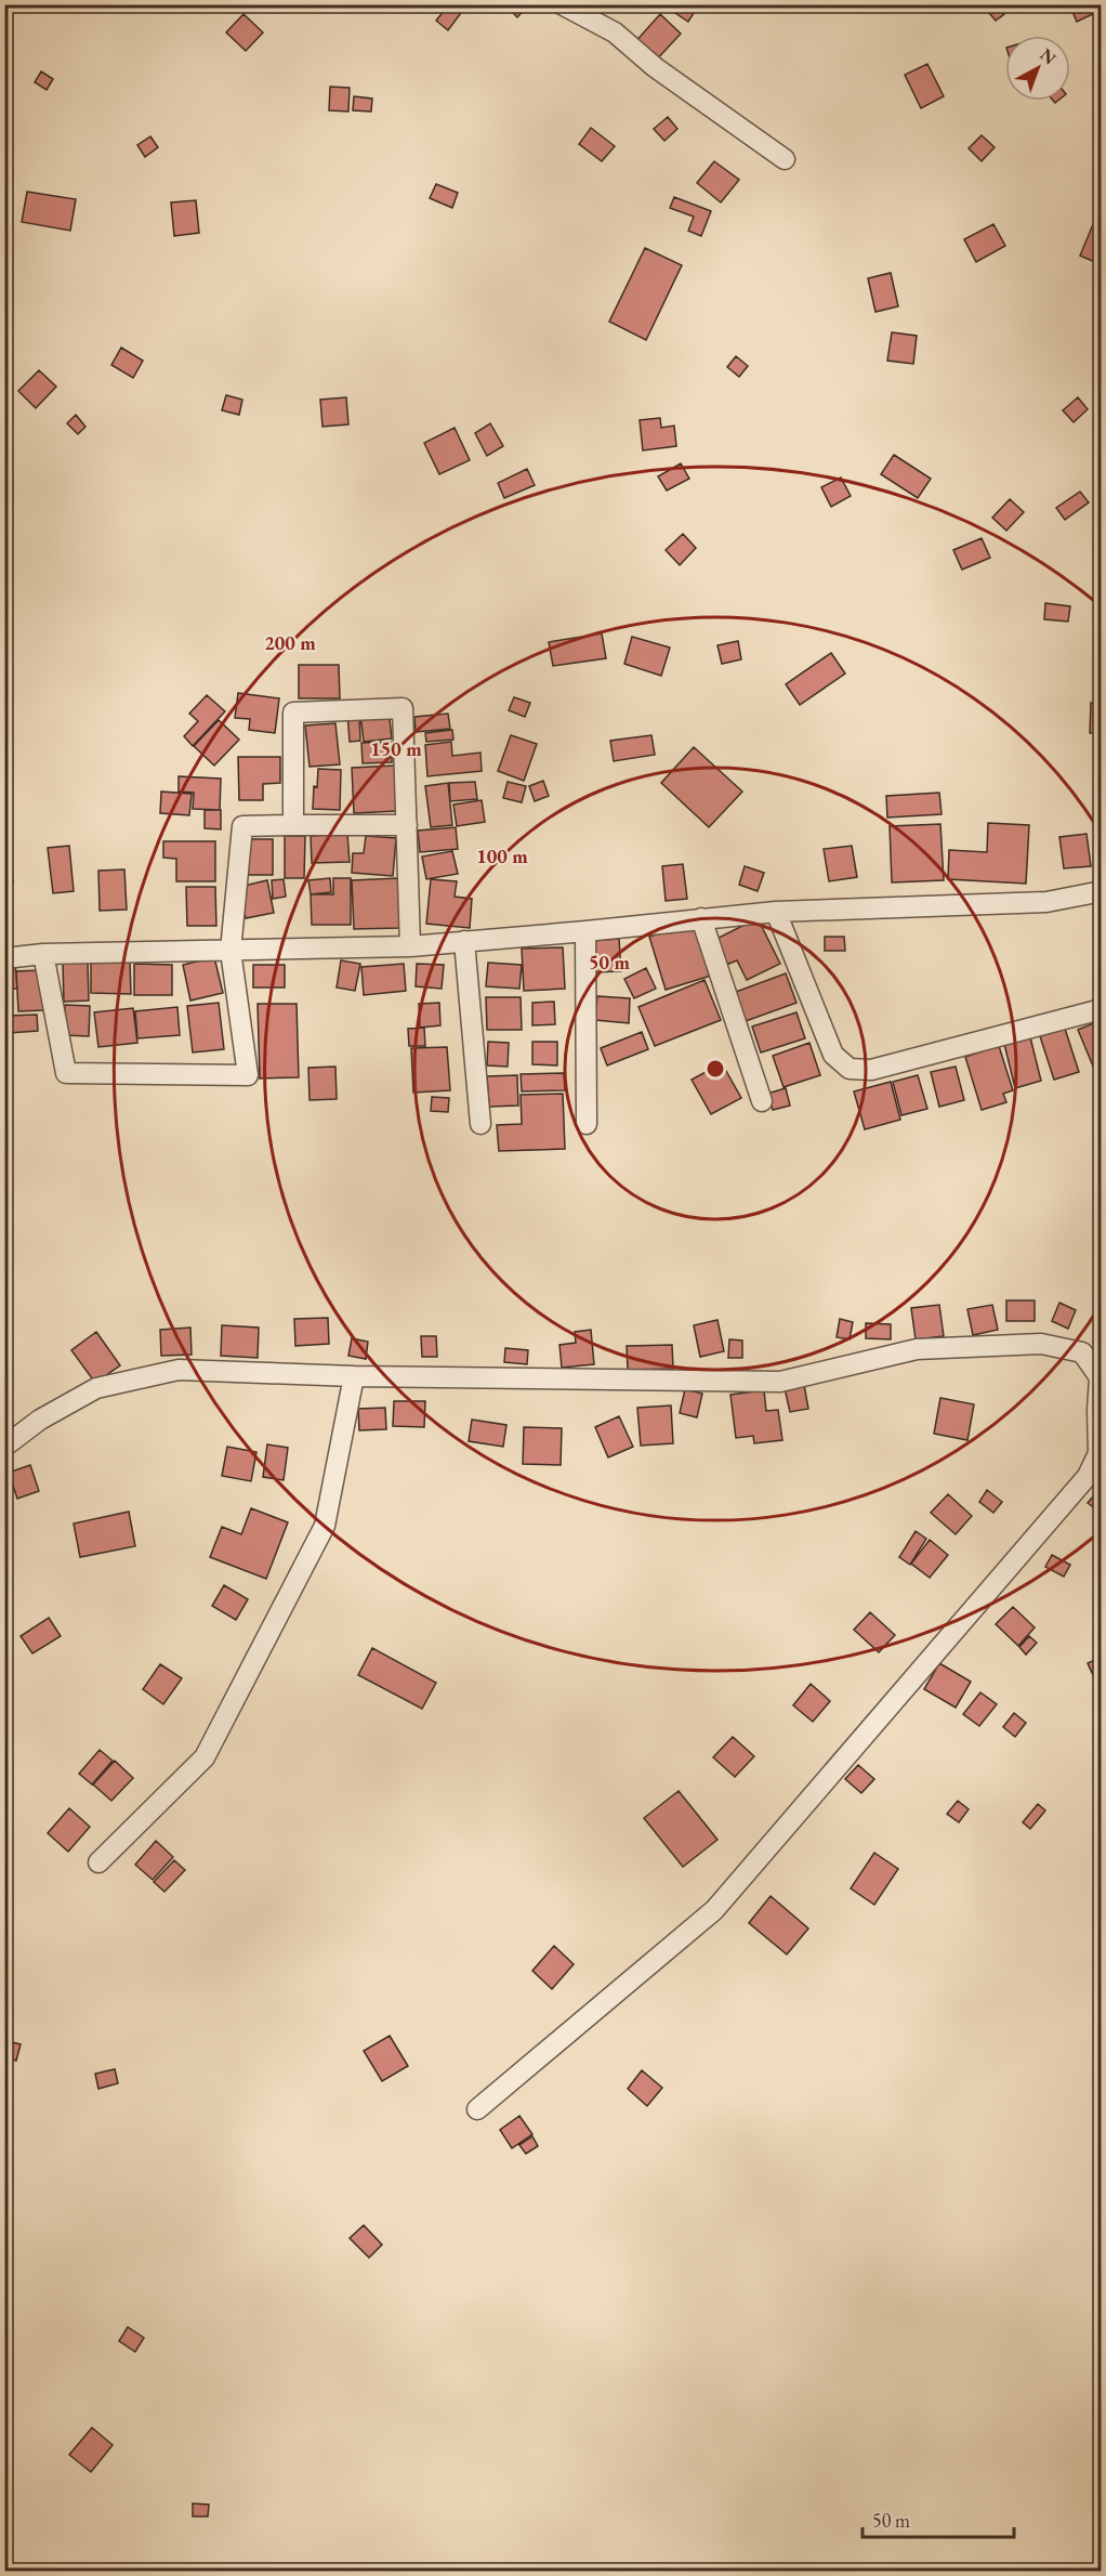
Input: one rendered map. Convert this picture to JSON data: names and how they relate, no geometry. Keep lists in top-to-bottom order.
{
  "scale_bar": "50 m",
  "north": "top right",
  "rings": [
    "200 m",
    "150 m",
    "100 m",
    "50 m"
  ]
}
